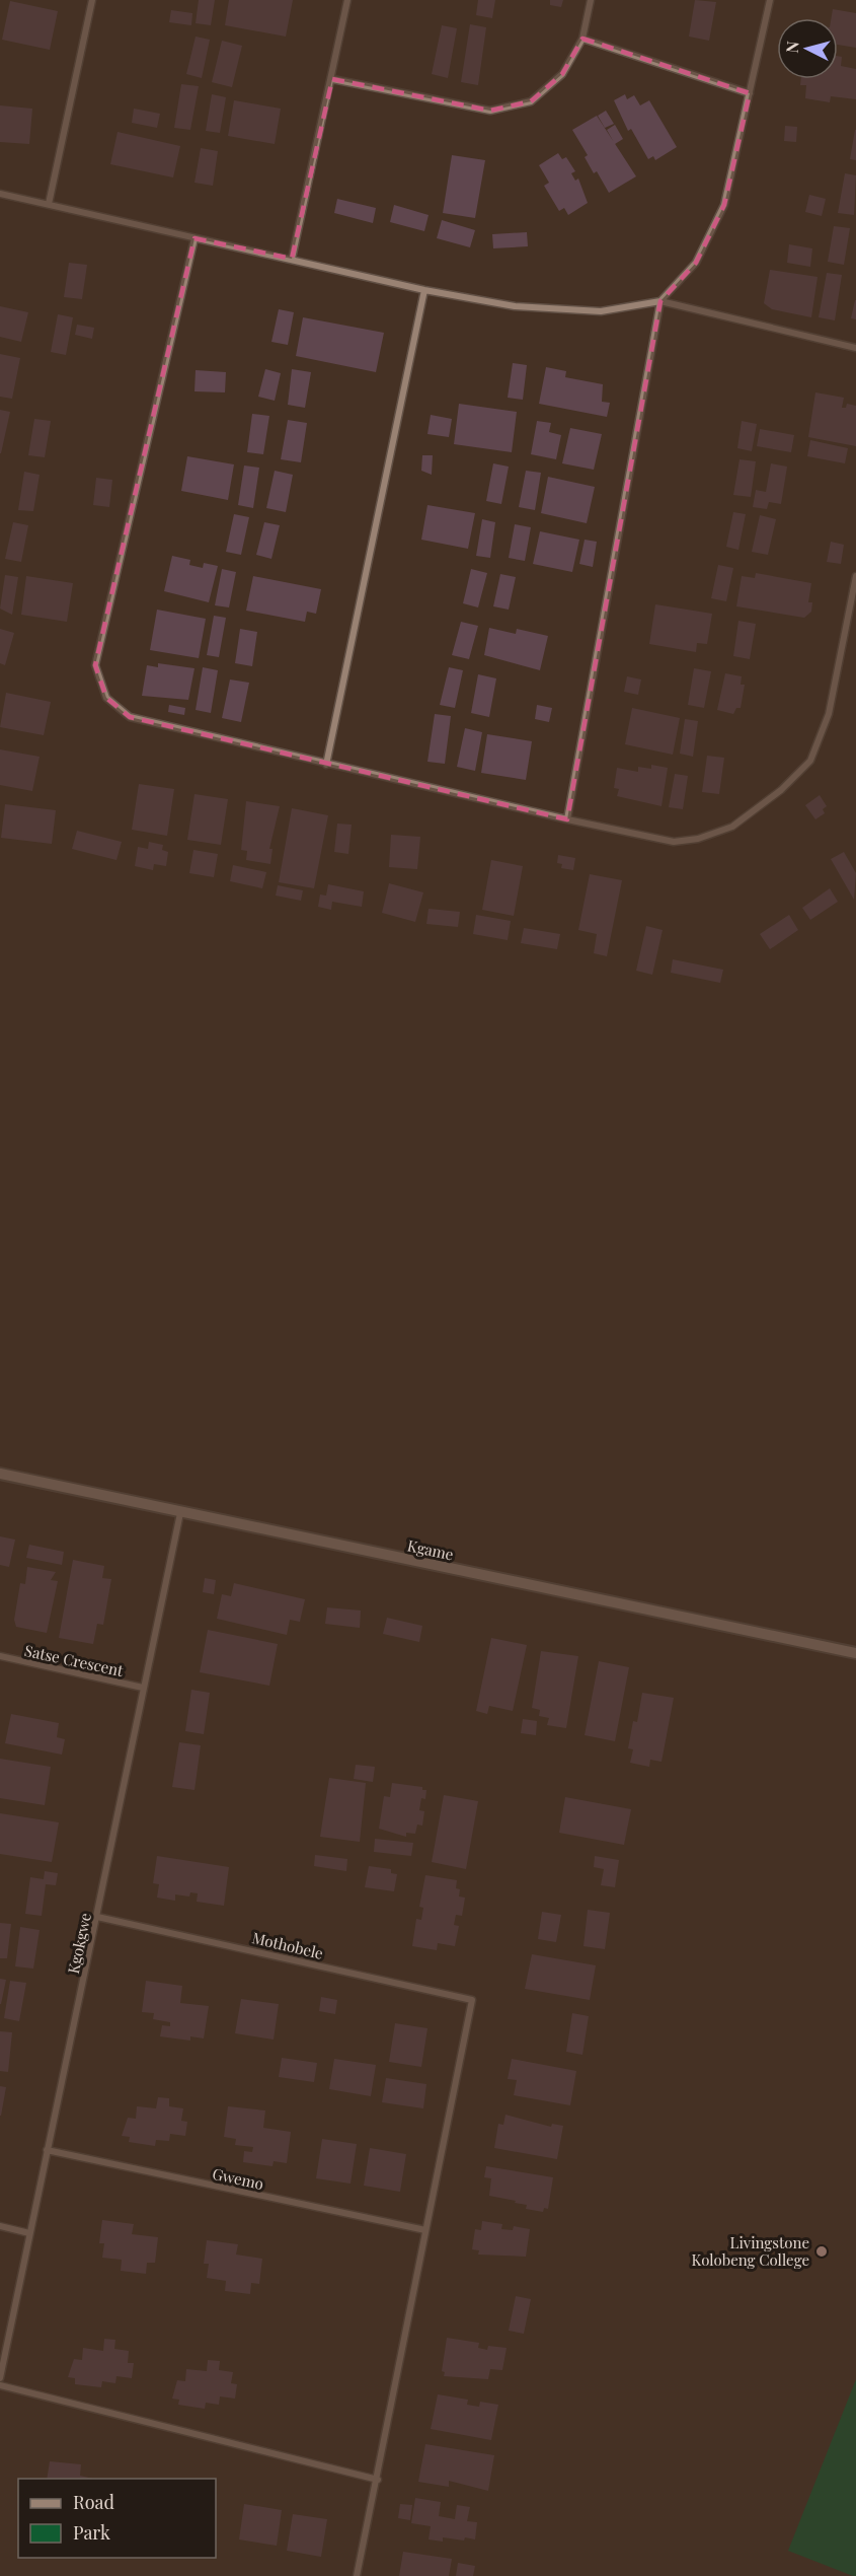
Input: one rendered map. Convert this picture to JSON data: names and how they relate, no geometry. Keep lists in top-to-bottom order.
{
  "streets": {
    "street": [
      "Kgame",
      "Satse Crescent",
      "Kgokgwe",
      "Mothobele",
      "Gwemo"
    ]
  },
  "crossings": [
    ["Kgame", "Kgokgwe"],
    ["Satse Crescent", "Kgokgwe"],
    ["Kgokgwe", "Mothobele"],
    ["Kgokgwe", "Gwemo"],
    ["Mothobele", "Gwemo"]
  ],
  "places": ["Livingstone Kolobeng College"],
  "legend": ["Road", "Park"],
  "north": "left"
}
